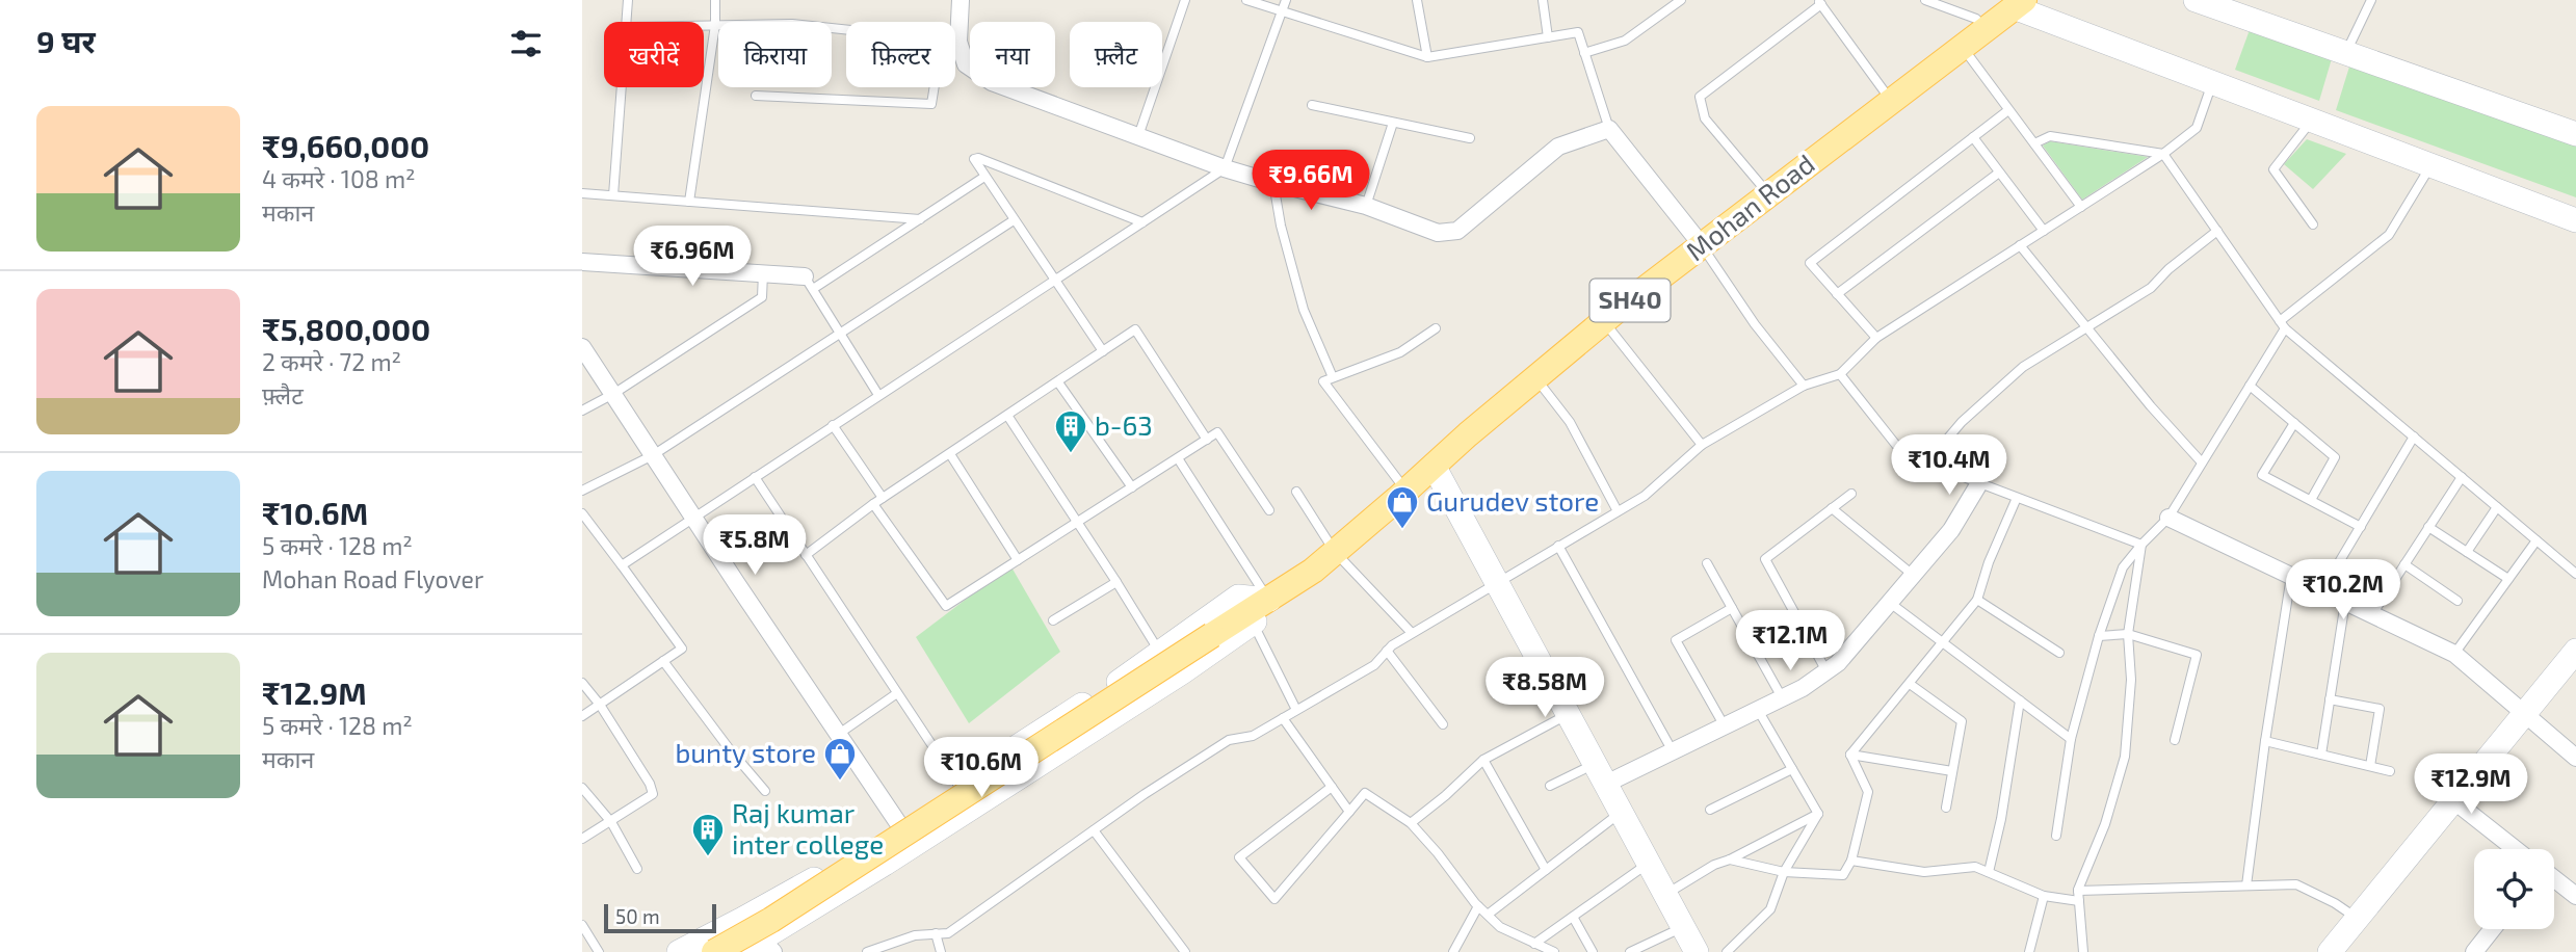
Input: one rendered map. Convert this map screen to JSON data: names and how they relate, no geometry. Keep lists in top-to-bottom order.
{
  "streets": {
    "main road": ["Mohan Road", "SH40"]
  },
  "crossings": [
    ["Mohan Road", "SH40"]
  ],
  "places": {
    "building": ["b-63", "Raj kumar inter college"],
    "shop": ["Gurudev store", "bunty store"]
  },
  "scale_bar": "50 m",
  "page": {
    "heading": "9 घर",
    "chip": [
      "खरीदें",
      "किराया",
      "फ़िल्टर",
      "नया",
      "फ़्लैट"
    ],
    "list": [
      {
        "name": "₹9,660,000",
        "note": "4 कमरे · 108 m² · मकान"
      },
      {
        "name": "₹5,800,000",
        "note": "2 कमरे · 72 m² · फ़्लैट"
      },
      {
        "name": "₹10.6M",
        "note": "5 कमरे · 128 m² · Mohan Road Flyover"
      },
      {
        "name": "₹12.9M",
        "note": "5 कमरे · 128 m² · मकान"
      }
    ],
    "price": [
      "₹9.66M",
      "₹6.96M",
      "₹10.4M",
      "₹5.8M",
      "₹10.2M",
      "₹12.1M",
      "₹8.58M",
      "₹10.6M",
      "₹12.9M"
    ],
    "scale": "50 m"
  }
}
